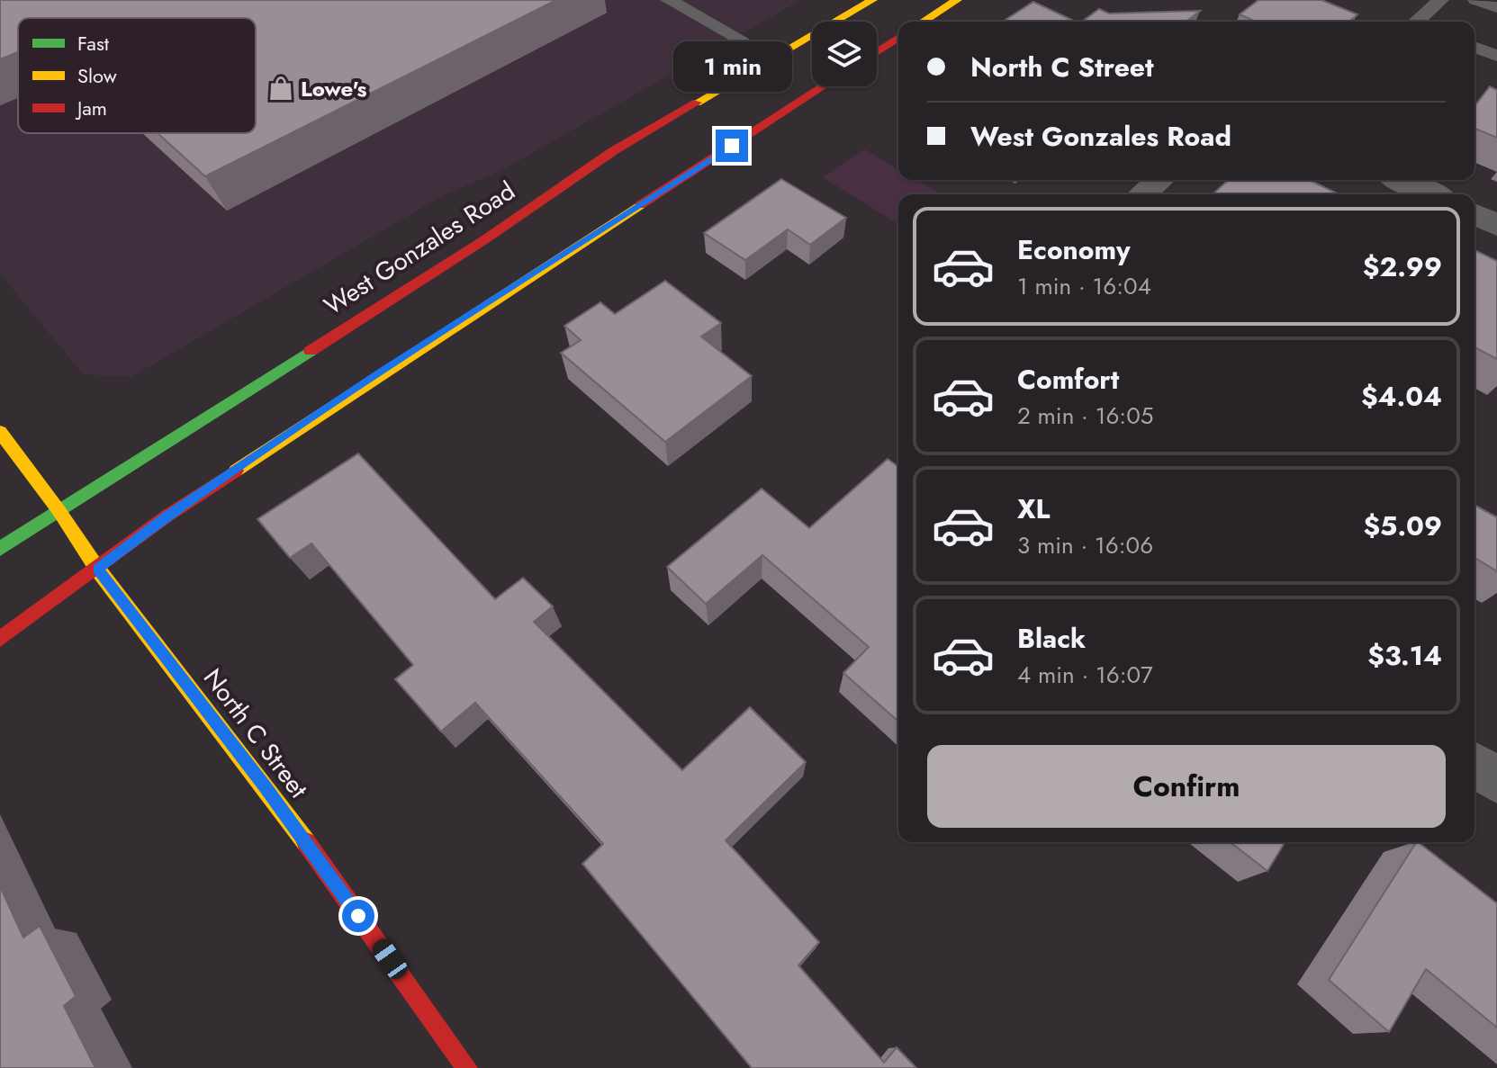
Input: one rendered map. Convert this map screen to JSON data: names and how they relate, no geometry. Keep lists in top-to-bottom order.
{
  "streets": {
    "main road": ["West Gonzales Road", "North C Street"]
  },
  "crossings": [
    ["West Gonzales Road", "North C Street"]
  ],
  "places": {
    "shop": ["Lowe's"]
  },
  "legend": ["Fast", "Slow", "Jam"],
  "page": {
    "banner": ["North C Street", "West Gonzales Road"],
    "bubble": "1 min",
    "list": [
      {
        "name": "Economy",
        "note": "1 min · 16:04",
        "value": "$2.99"
      },
      {
        "name": "Comfort",
        "note": "2 min · 16:05",
        "value": "$4.04"
      },
      {
        "name": "XL",
        "note": "3 min · 16:06",
        "value": "$5.09"
      },
      {
        "name": "Black",
        "note": "4 min · 16:07",
        "value": "$3.14"
      }
    ],
    "buttons": "Confirm"
  }
}
